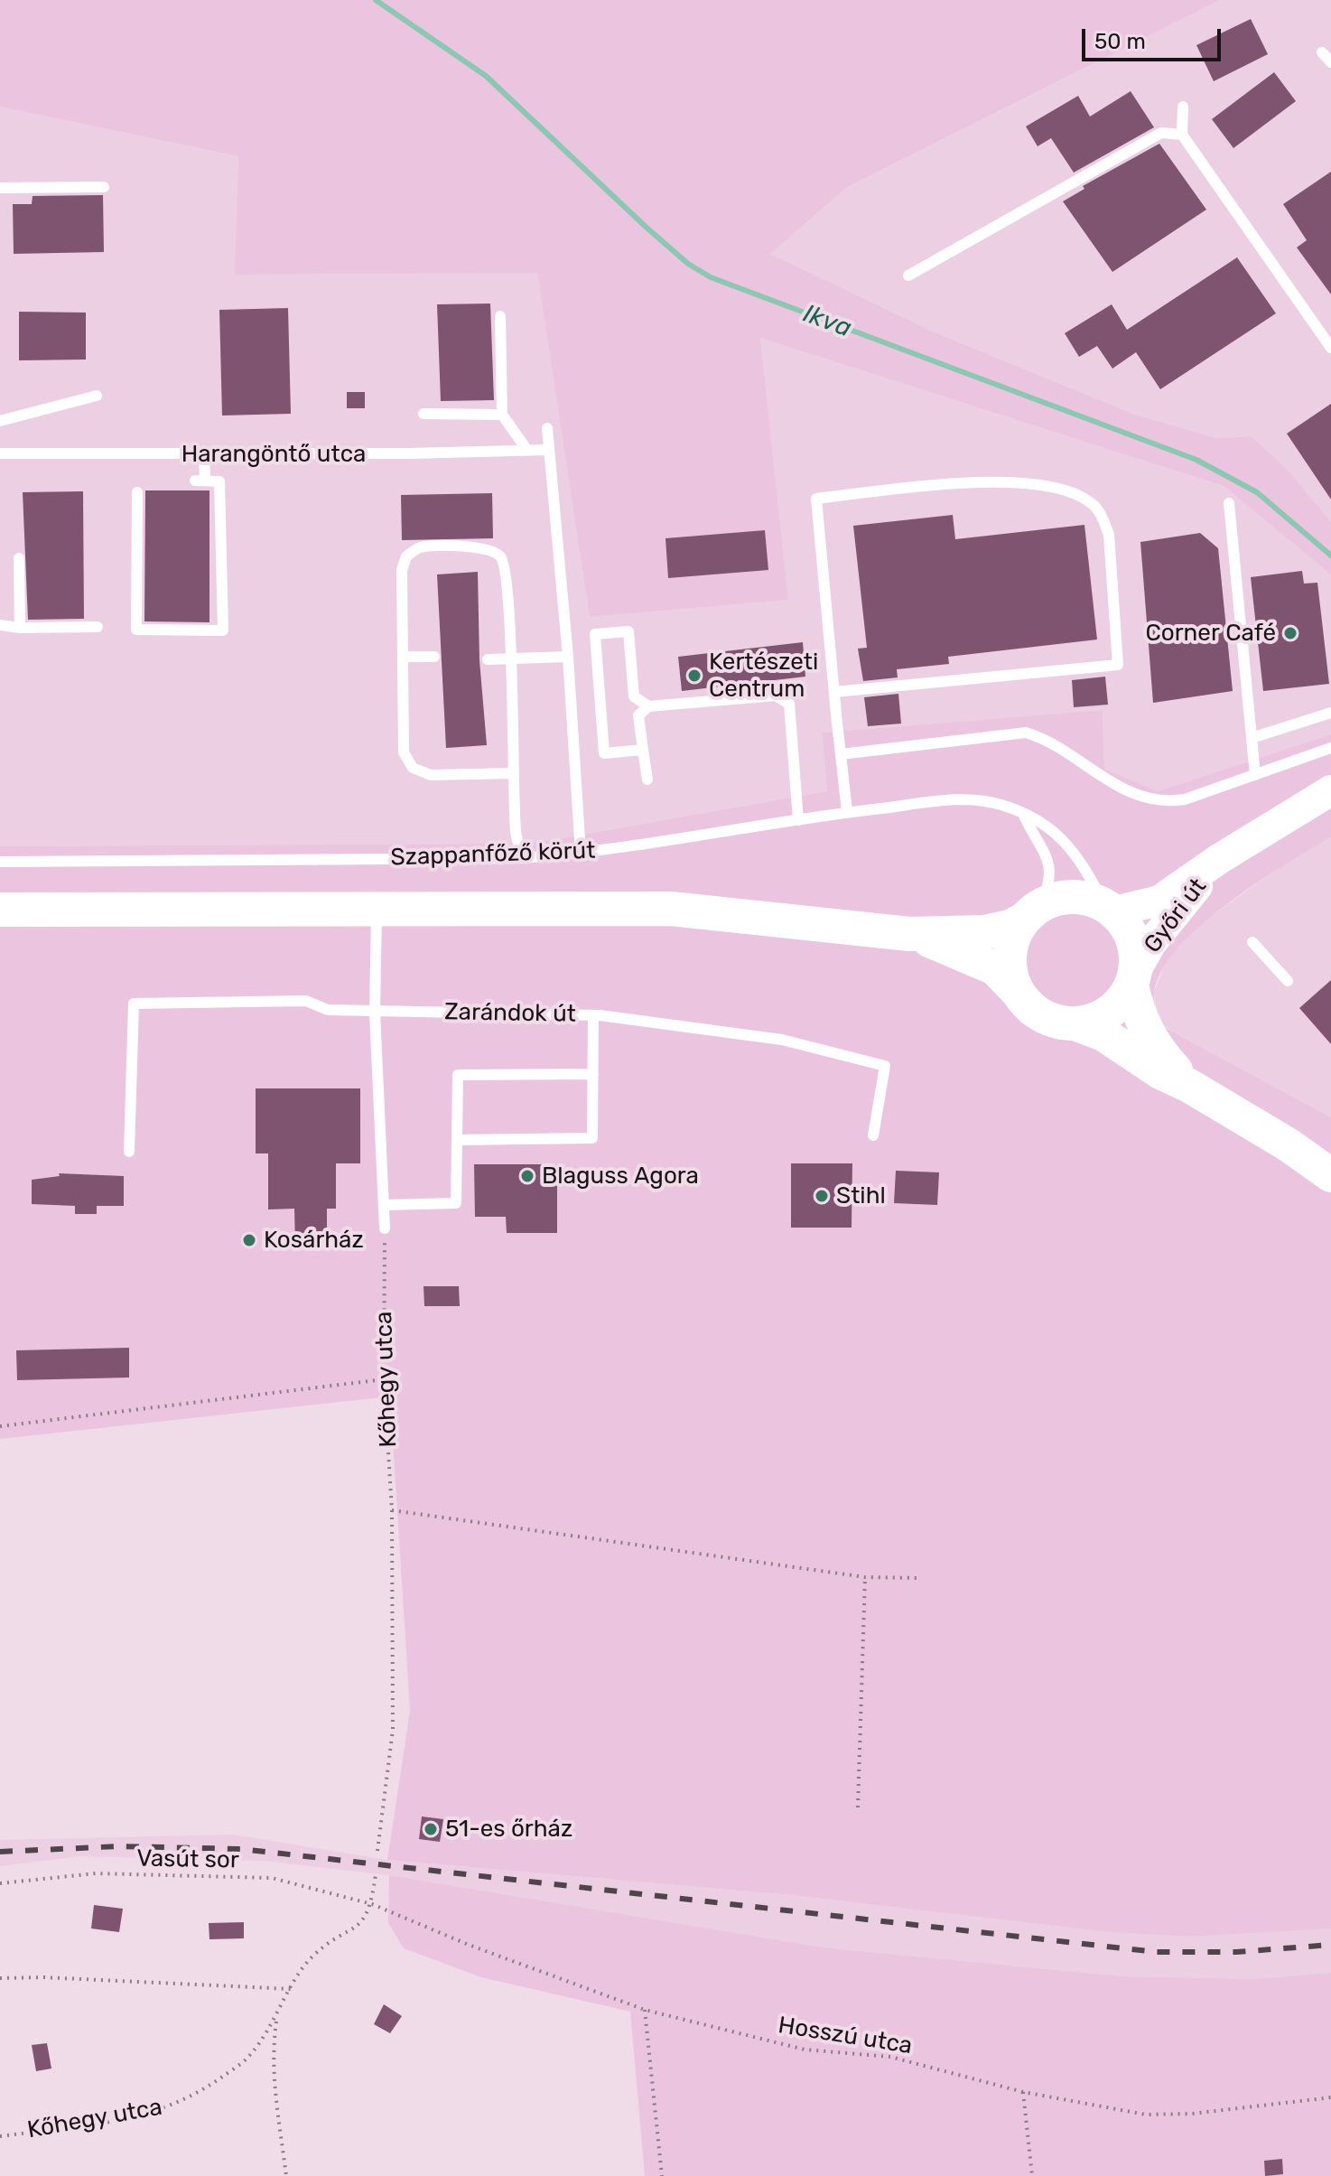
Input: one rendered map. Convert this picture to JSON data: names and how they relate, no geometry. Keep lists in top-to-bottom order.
{
  "streets": {
    "main road": ["Győri út"],
    "lane": ["Harangöntő utca", "Szappanfőző körút", "Zarándok út"],
    "path": ["Kőhegy utca", "Vasút sor", "Hosszú utca"]
  },
  "crossings": [
    ["Szappanfőző körút", "Győri út"],
    ["Kőhegy utca", "Vasút sor"],
    ["Kőhegy utca", "Hosszú utca"],
    ["Vasút sor", "Hosszú utca"]
  ],
  "water": ["Ikva"],
  "places": [
    "Corner Café",
    "Kertészeti Centrum",
    "Blaguss Agora",
    "Stihl",
    "Kosárház",
    "51-es őrház"
  ],
  "scale_bar": "50 m"
}
